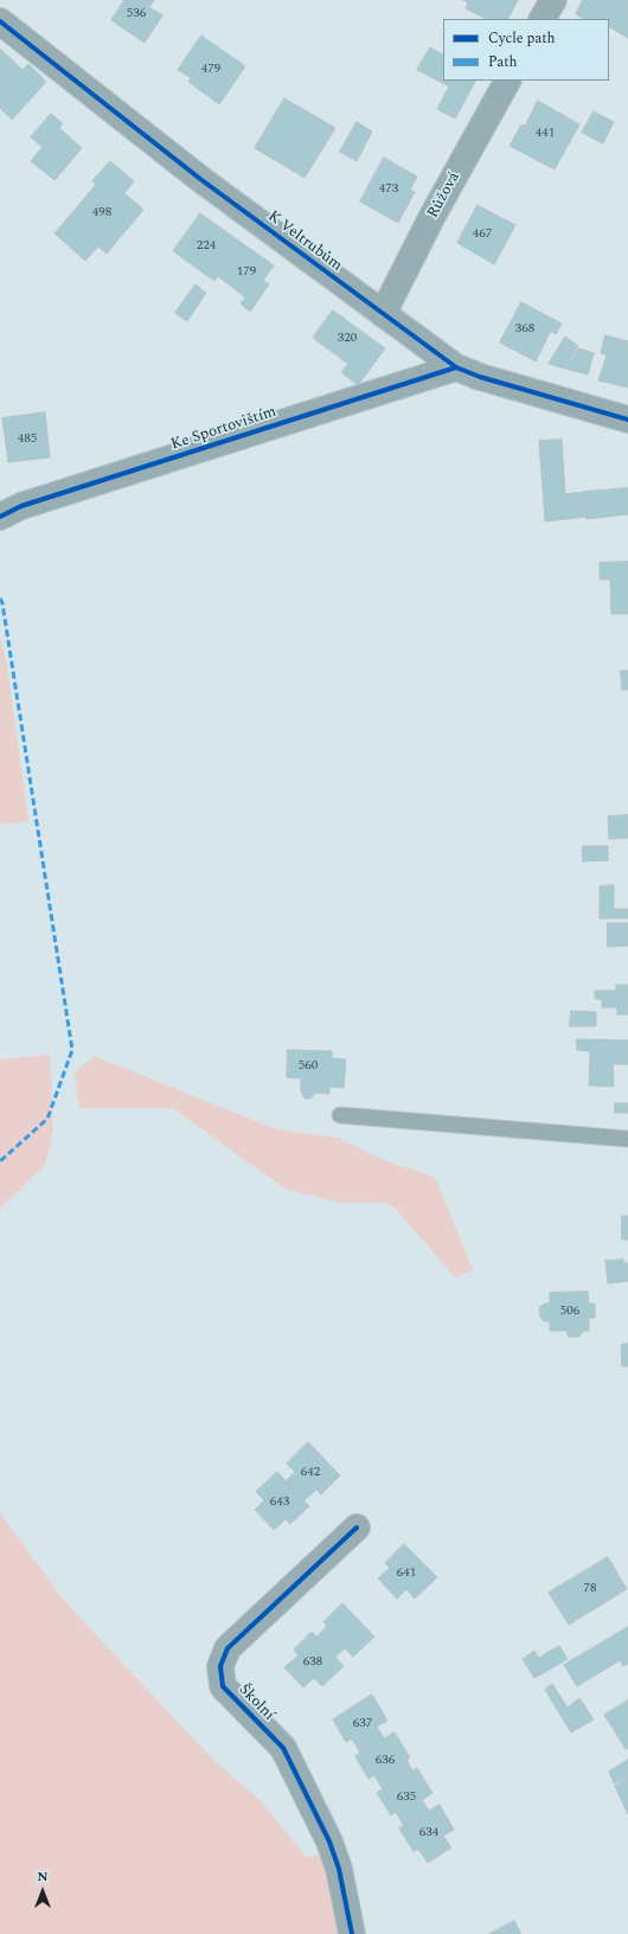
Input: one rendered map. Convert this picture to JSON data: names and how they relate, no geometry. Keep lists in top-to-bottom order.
{
  "streets": {
    "street": [
      "Růžová",
      "K Veltrubům",
      "Ke Sportovištím",
      "Školní"
    ]
  },
  "crossings": [
    ["Růžová", "K Veltrubům"],
    ["K Veltrubům", "Ke Sportovištím"]
  ],
  "house_numbers": [
    "536",
    "479",
    "441",
    "473",
    "498",
    "467",
    "224",
    "179",
    "368",
    "320",
    "485",
    "560",
    "506",
    "642",
    "643",
    "641",
    "78",
    "638",
    "637",
    "636",
    "635",
    "634"
  ],
  "legend": ["Cycle path", "Path"],
  "north": "top"
}
